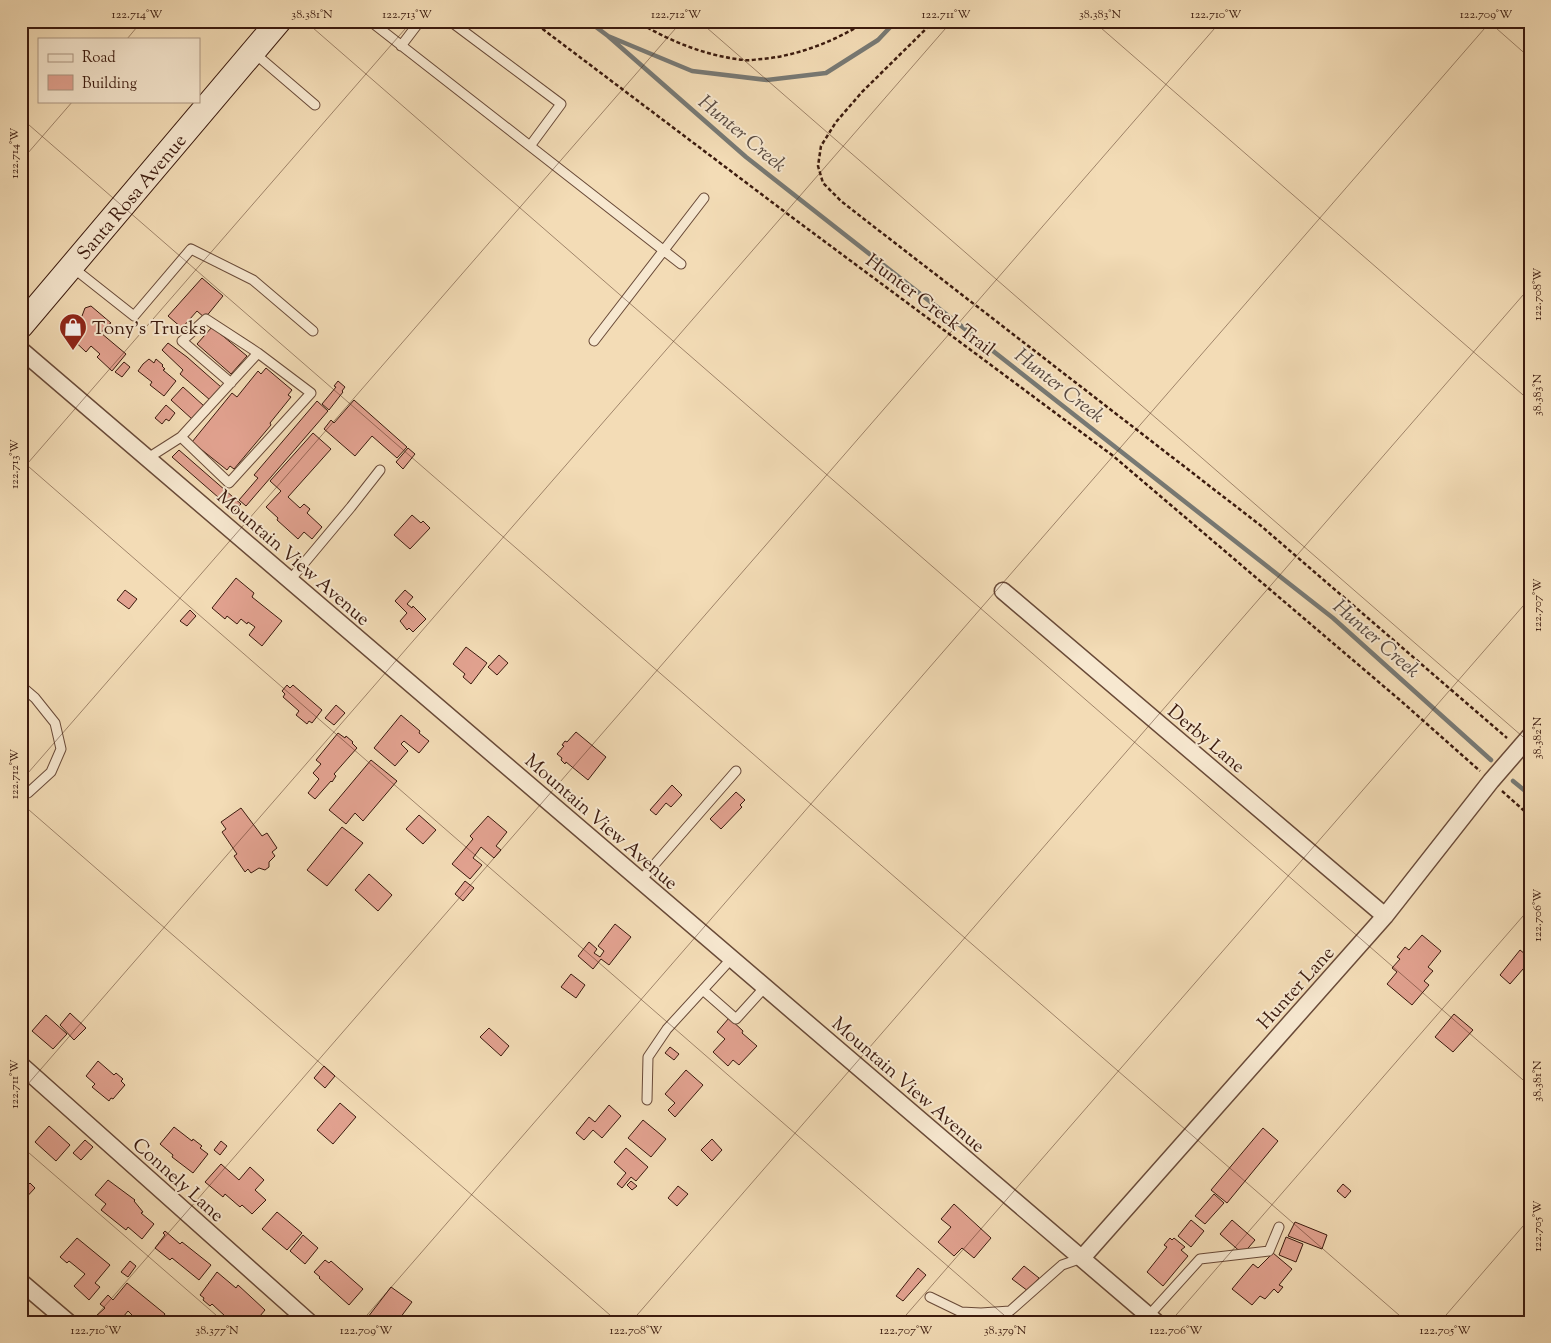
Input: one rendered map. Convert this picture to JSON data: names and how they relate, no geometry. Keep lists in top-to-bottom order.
{
  "streets": {
    "main road": ["Santa Rosa Avenue"],
    "street": [
      "Mountain View Avenue",
      "Derby Lane",
      "Hunter Lane",
      "Connely Lane"
    ],
    "path": ["Hunter Creek Trail"]
  },
  "crossings": [
    ["Hunter Creek Trail", "Hunter Lane"],
    ["Mountain View Avenue", "Hunter Lane"],
    ["Derby Lane", "Hunter Lane"]
  ],
  "water": ["Hunter Creek"],
  "places": {
    "shop": ["Tony's Trucks"]
  },
  "legend": ["Road", "Building"],
  "coordinates": [
    "122.714°W",
    "38.381°N",
    "122.713°W",
    "122.712°W",
    "122.711°W",
    "38.383°N",
    "122.710°W",
    "122.709°W",
    "122.708°W",
    "122.707°W",
    "38.382°N",
    "122.706°W",
    "122.705°W",
    "38.377°N",
    "38.379°N"
  ]
}
